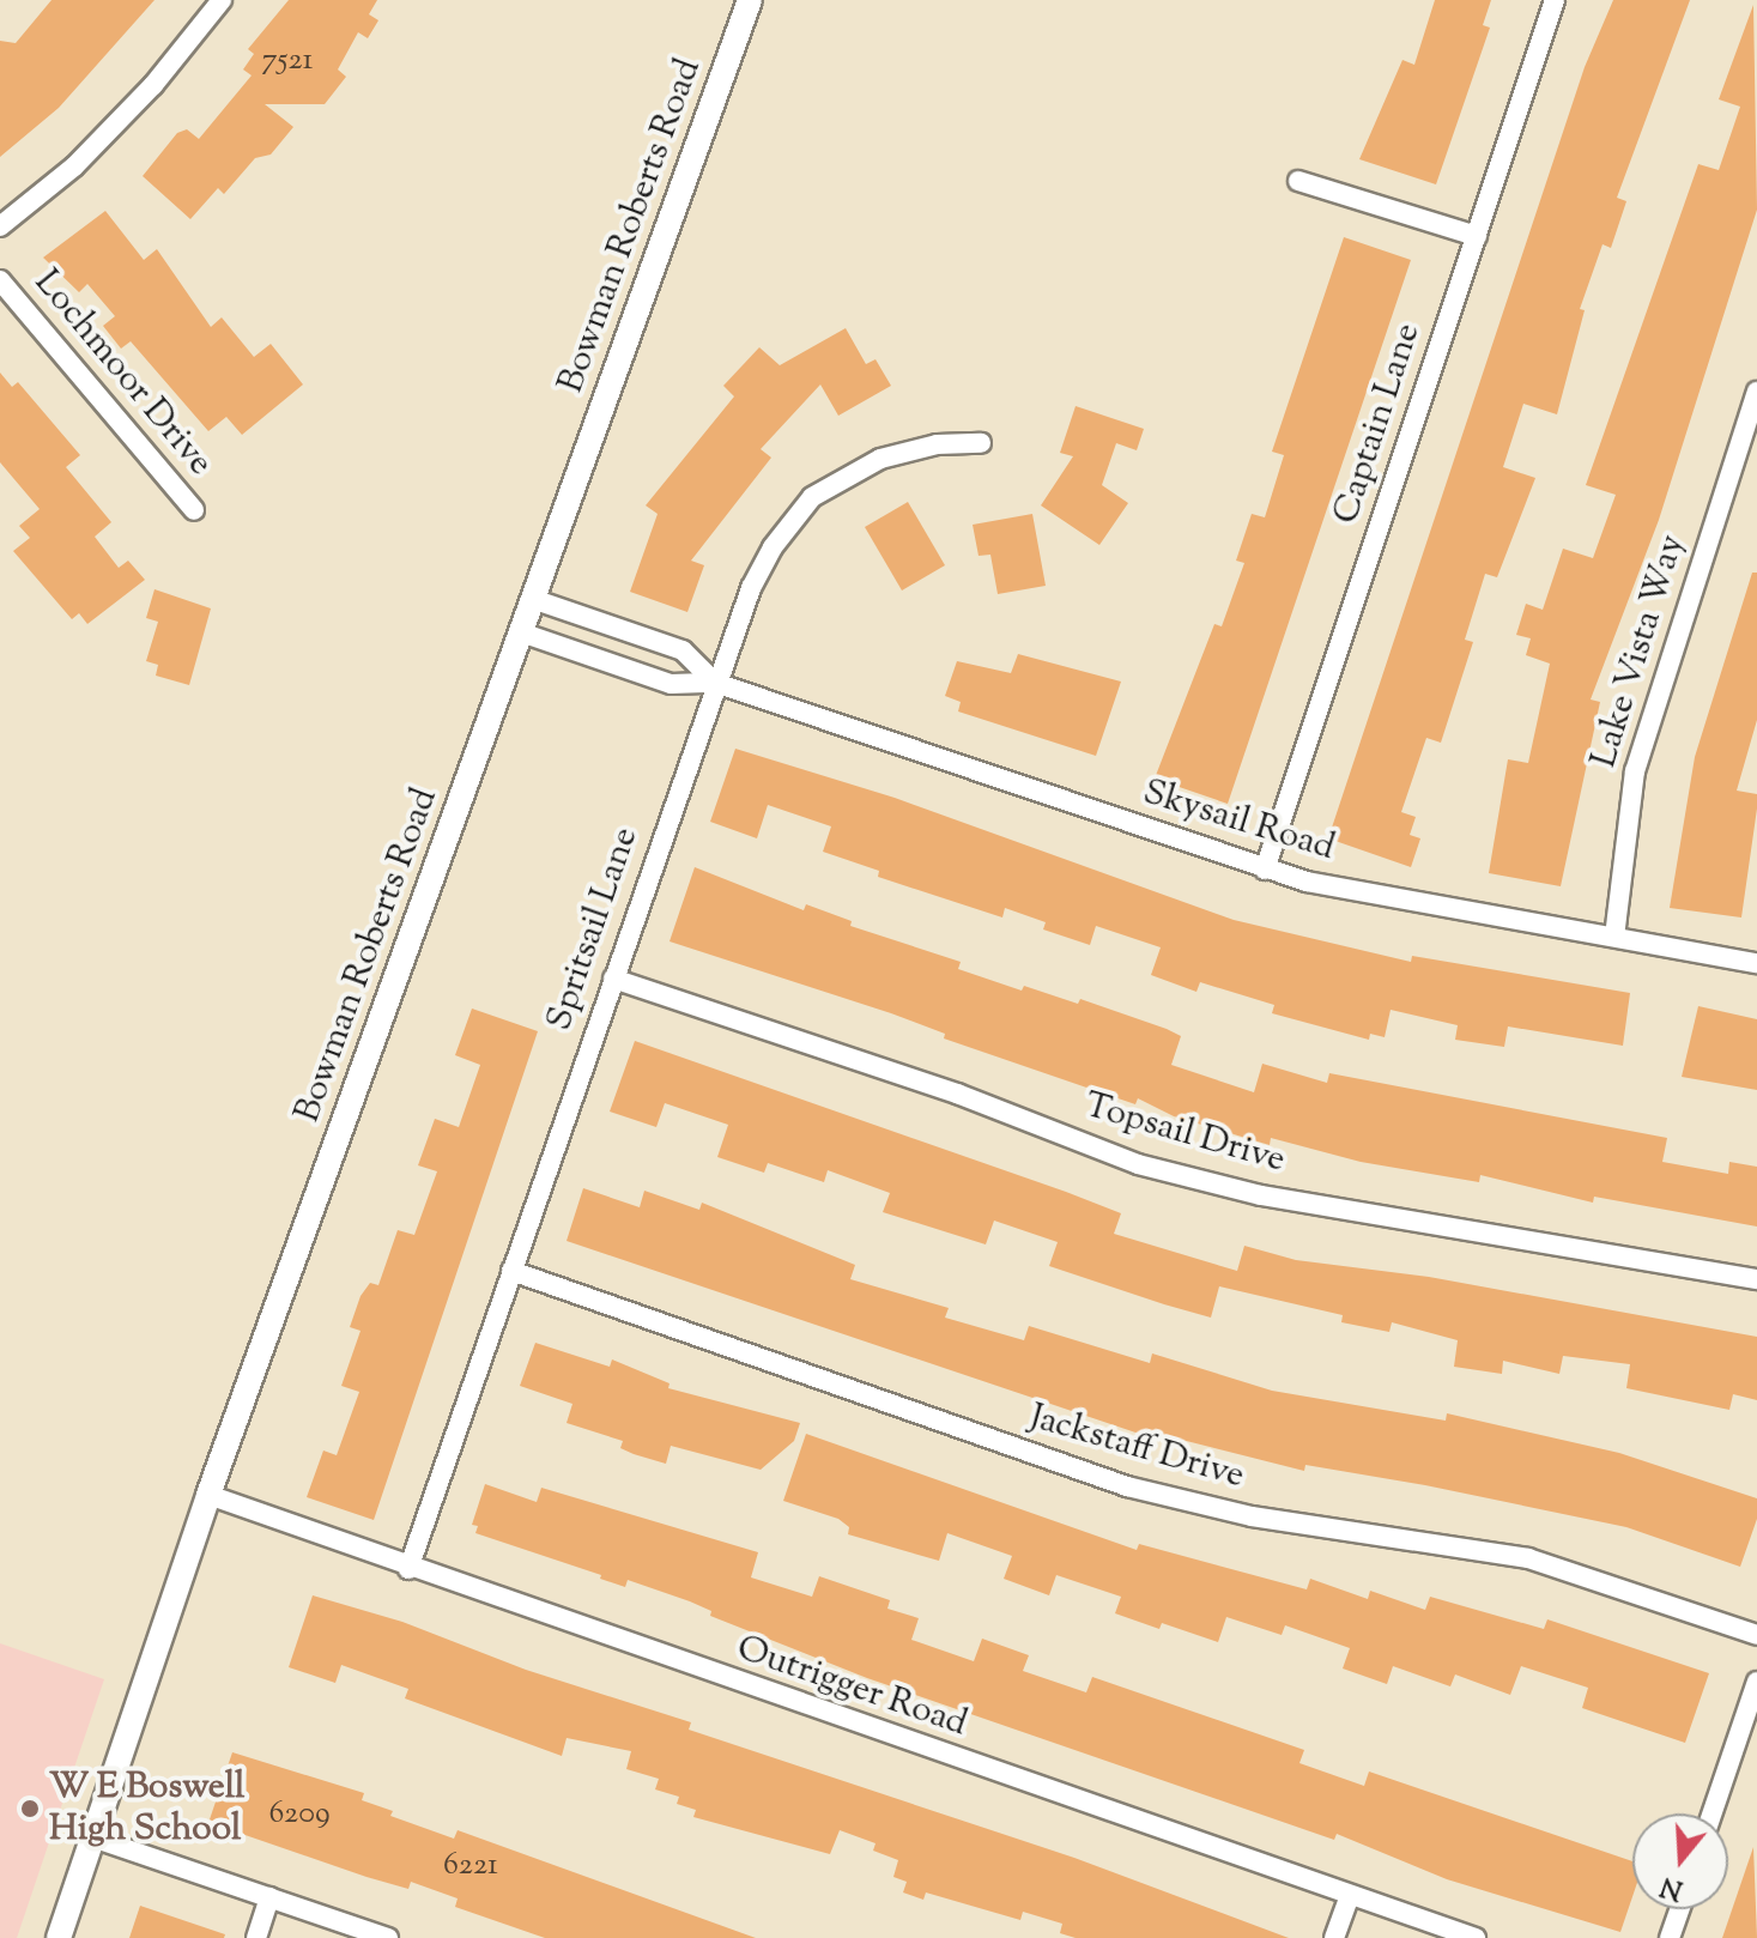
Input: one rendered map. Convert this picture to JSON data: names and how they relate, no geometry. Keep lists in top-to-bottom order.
{
  "streets": {
    "street": [
      "Bowman Roberts Road",
      "Lochmoor Drive",
      "Captain Lane",
      "Lake Vista Way",
      "Skysail Road",
      "Spritsail Lane",
      "Topsail Drive",
      "Jackstaff Drive",
      "Outrigger Road"
    ]
  },
  "crossings": [
    ["Bowman Roberts Road", "Skysail Road"],
    ["Bowman Roberts Road", "Outrigger Road"],
    ["Captain Lane", "Skysail Road"],
    ["Lake Vista Way", "Skysail Road"],
    ["Skysail Road", "Spritsail Lane"],
    ["Spritsail Lane", "Topsail Drive"],
    ["Spritsail Lane", "Jackstaff Drive"],
    ["Spritsail Lane", "Outrigger Road"]
  ],
  "places": ["W E Boswell High School"],
  "house_numbers": ["7521", "6209", "6221"],
  "north": "bottom"
}
